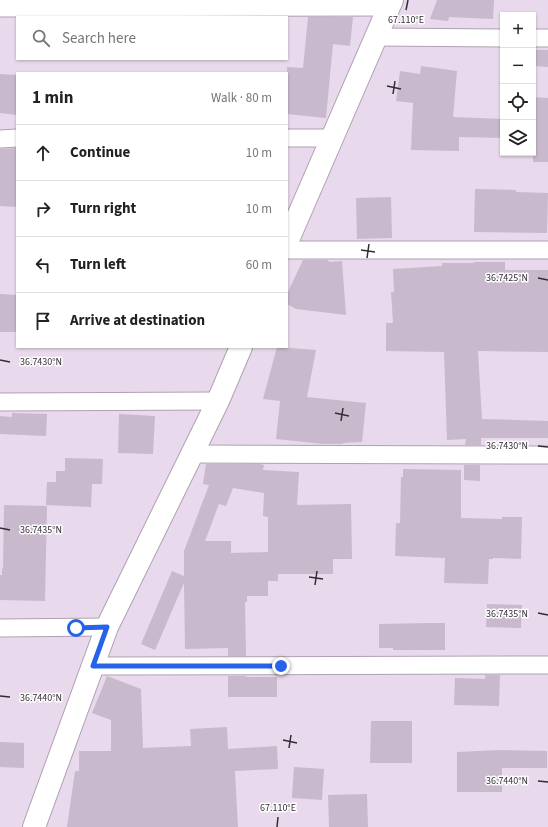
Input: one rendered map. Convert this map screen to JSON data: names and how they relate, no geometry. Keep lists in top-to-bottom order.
{
  "page": {
    "map_buttons": ["+", "−"],
    "search": "Search here",
    "heading": ["1 min", "Walk · 80 m"],
    "list": [
      ["Continue", "10 m"],
      ["Turn right", "10 m"],
      ["Turn left", "60 m"],
      "Arrive at destination"
    ]
  },
  "coordinates": [
    "67.110°E",
    "36.7425°N",
    "36.7430°N",
    "36.7435°N",
    "36.7440°N"
  ]
}
